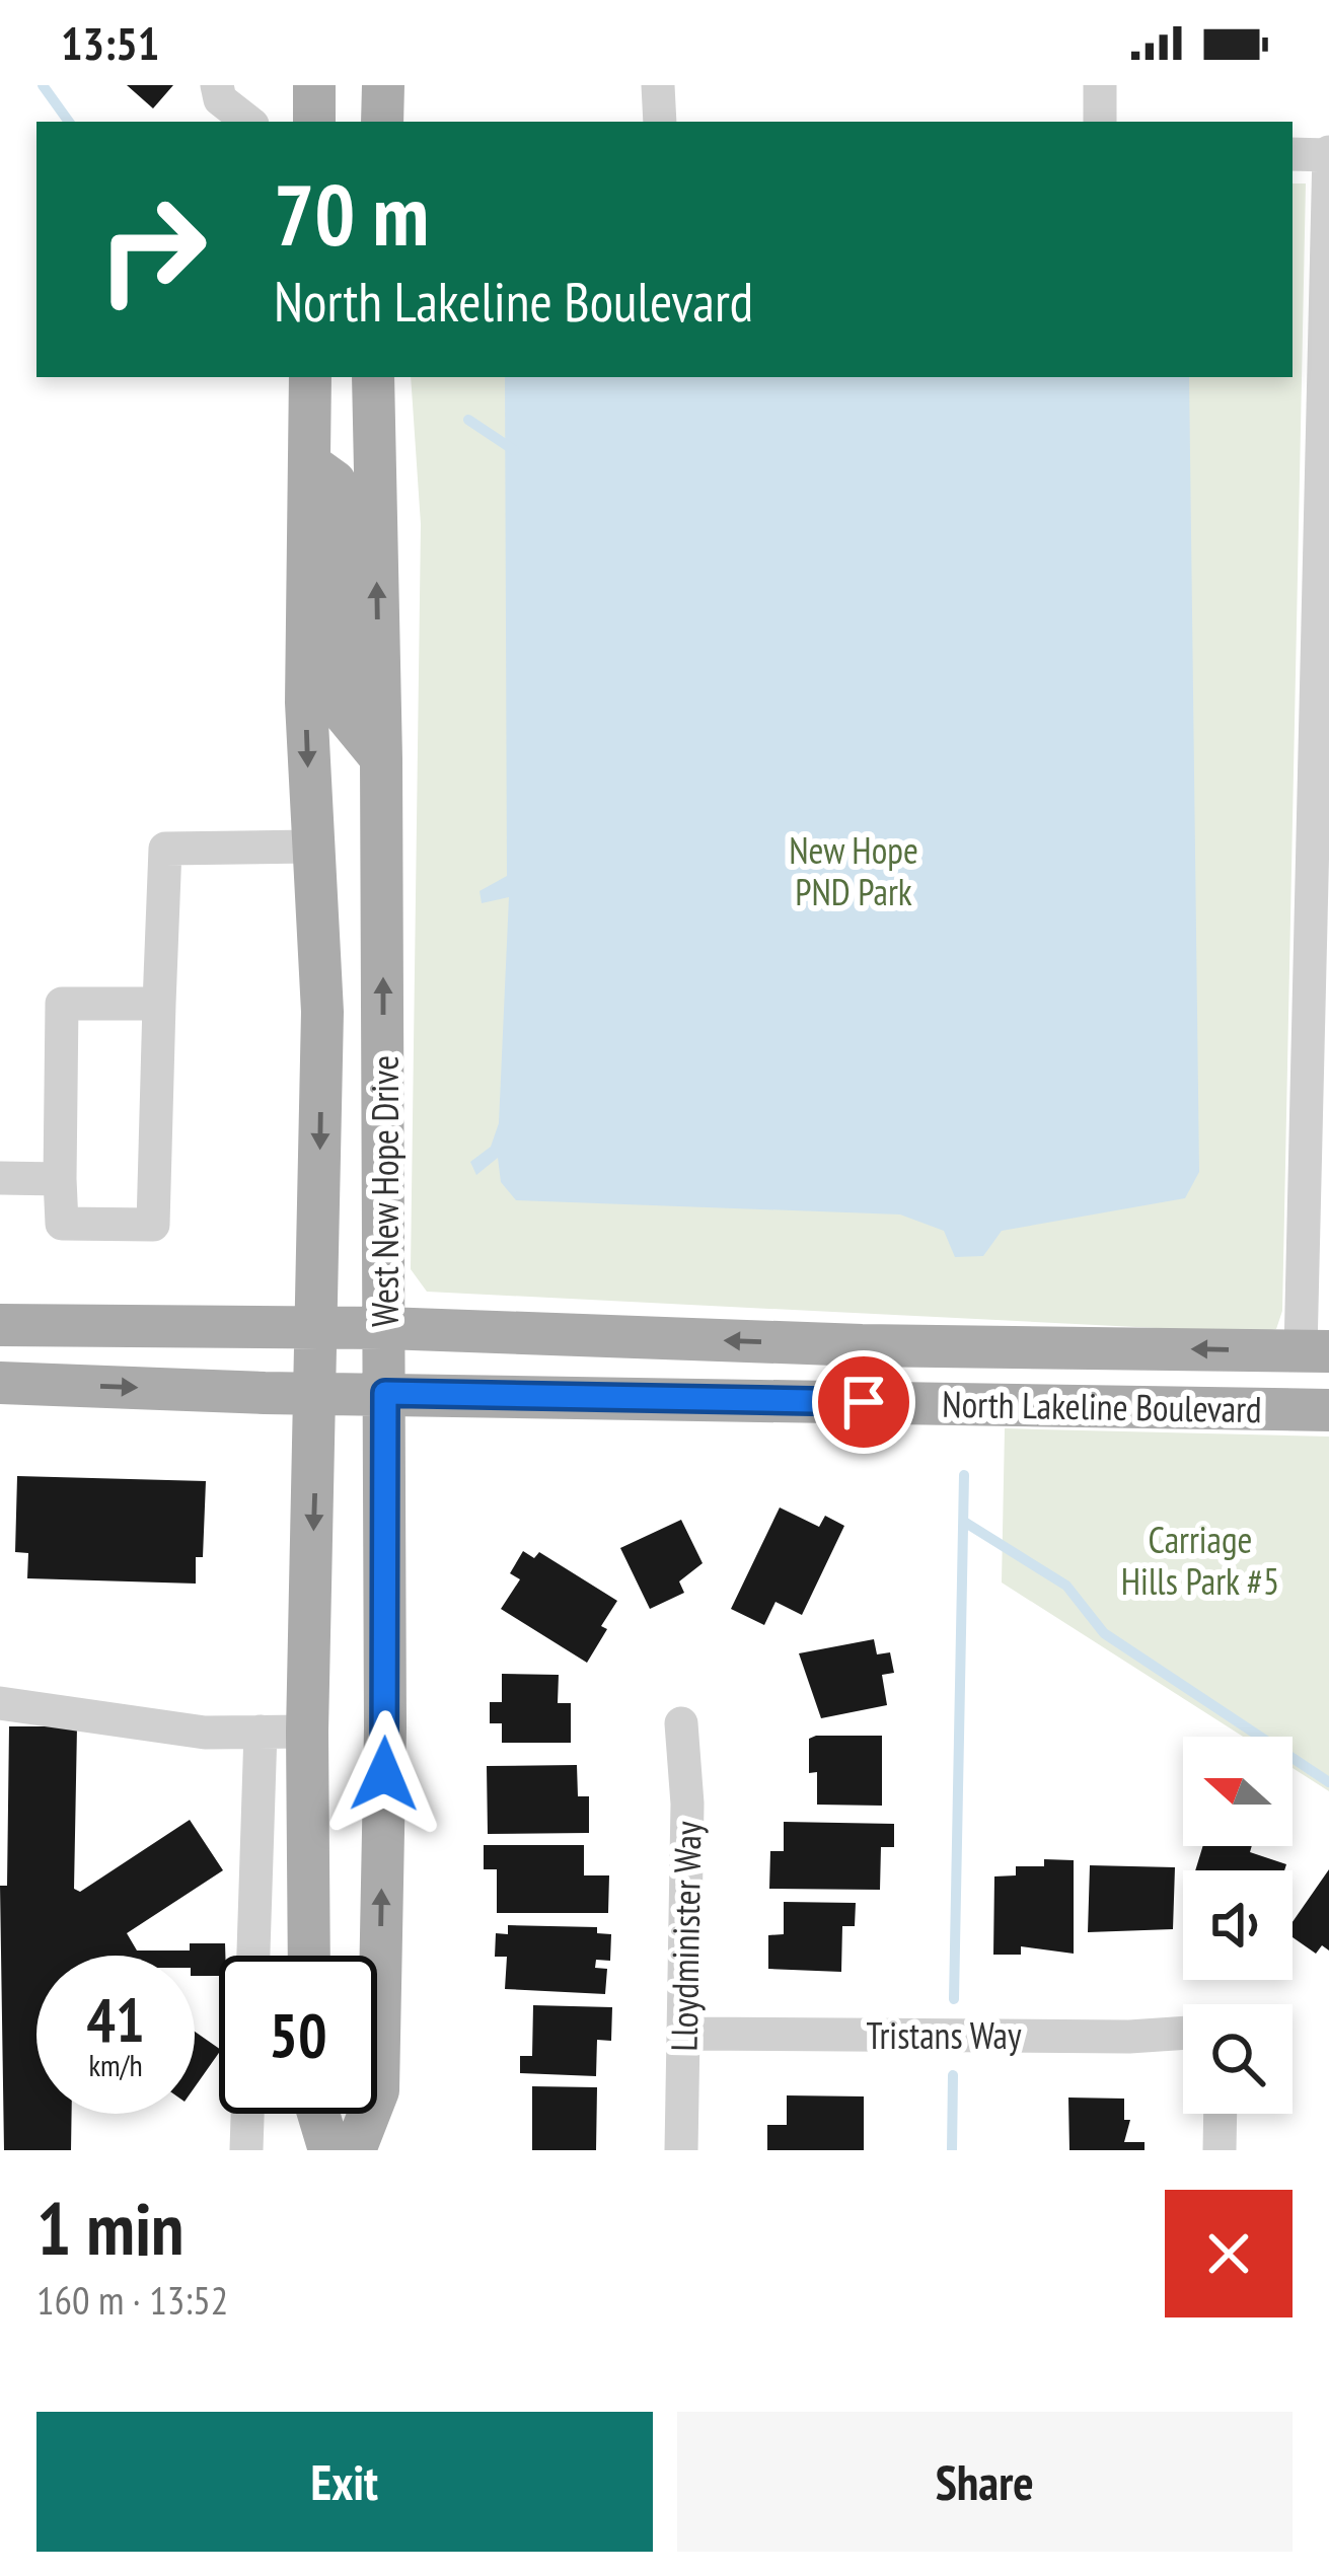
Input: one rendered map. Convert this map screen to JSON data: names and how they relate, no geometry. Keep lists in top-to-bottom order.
{
  "streets": {
    "main road": ["West New Hope Drive", "North Lakeline Boulevard"],
    "street": ["Lloydminister Way", "Tristans Way"]
  },
  "crossings": [
    ["West New Hope Drive", "North Lakeline Boulevard"],
    ["Lloydminister Way", "Tristans Way"]
  ],
  "parks": ["New Hope PND Park", "Carriage Hills Park #5"],
  "north": "left",
  "page": {
    "status": "13:51",
    "turn": ["70 m", "North Lakeline Boulevard"],
    "speed": "41 km/h",
    "limit": "50",
    "heading": ["1 min", "160 m · 13:52"],
    "buttons": ["Exit", "Share"]
  }
}
